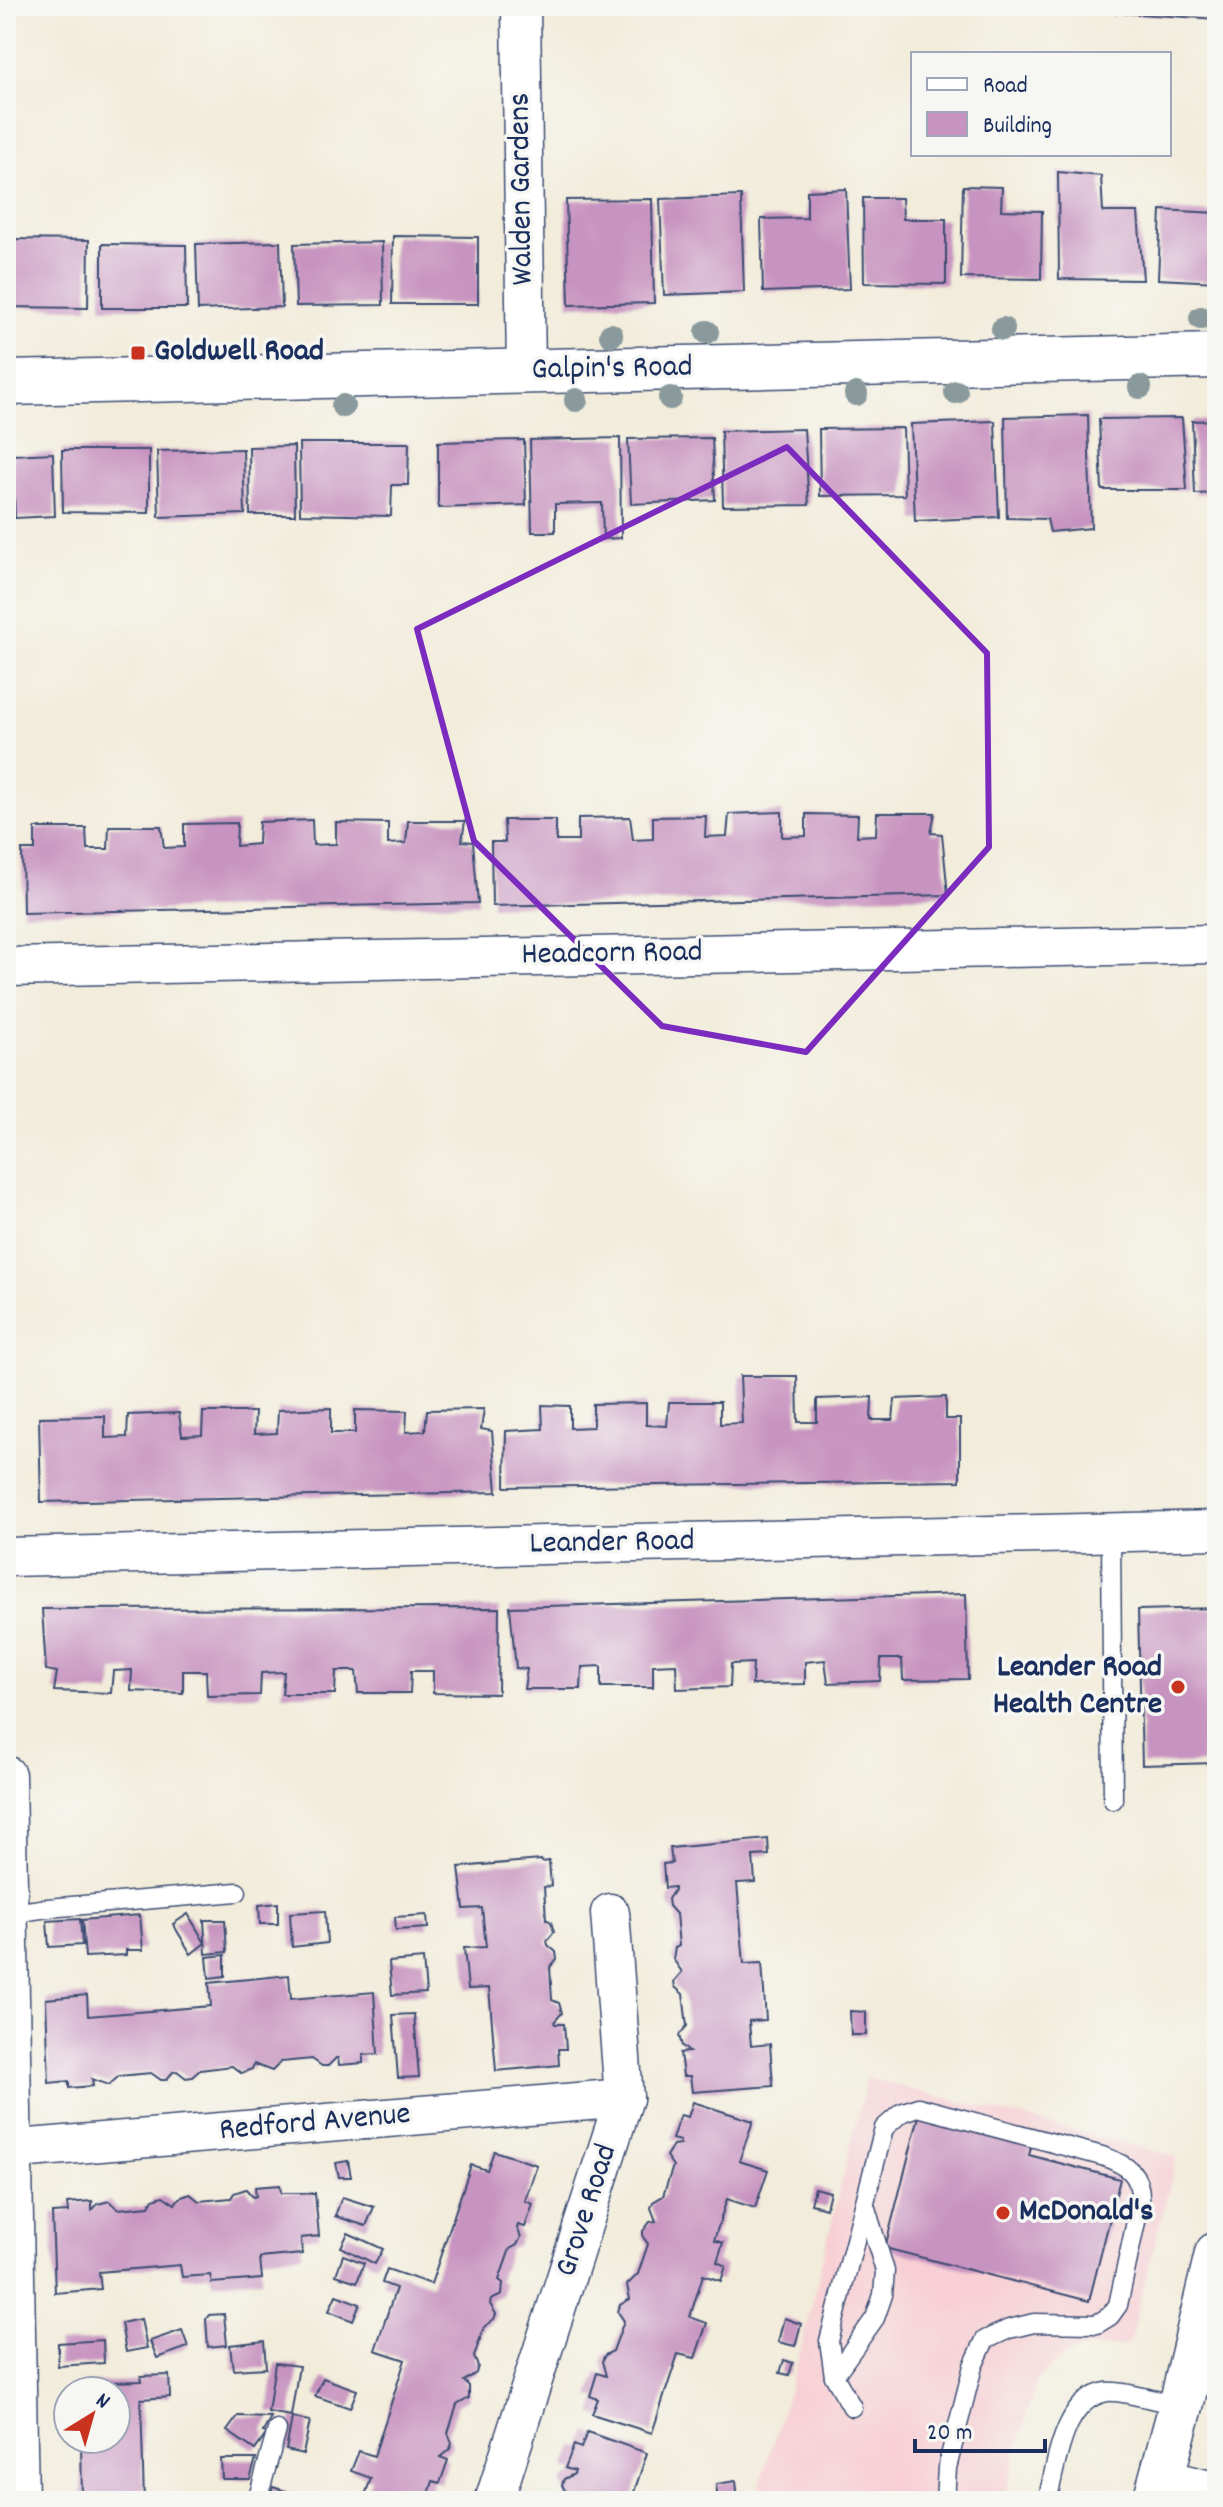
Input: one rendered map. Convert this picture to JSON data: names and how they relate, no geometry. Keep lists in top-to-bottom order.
{
  "streets": {
    "main road": ["Galpin's Road"],
    "street": [
      "Walden Gardens",
      "Headcorn Road",
      "Leander Road",
      "Redford Avenue",
      "Grove Road"
    ]
  },
  "crossings": [
    ["Walden Gardens", "Galpin's Road"],
    ["Redford Avenue", "Grove Road"]
  ],
  "places": {
    "transit": ["Goldwell Road"],
    "other": ["Leander Road Health Centre", "McDonald's"]
  },
  "legend": ["Road", "Building"],
  "scale_bar": "20 m",
  "north": "top right"
}
